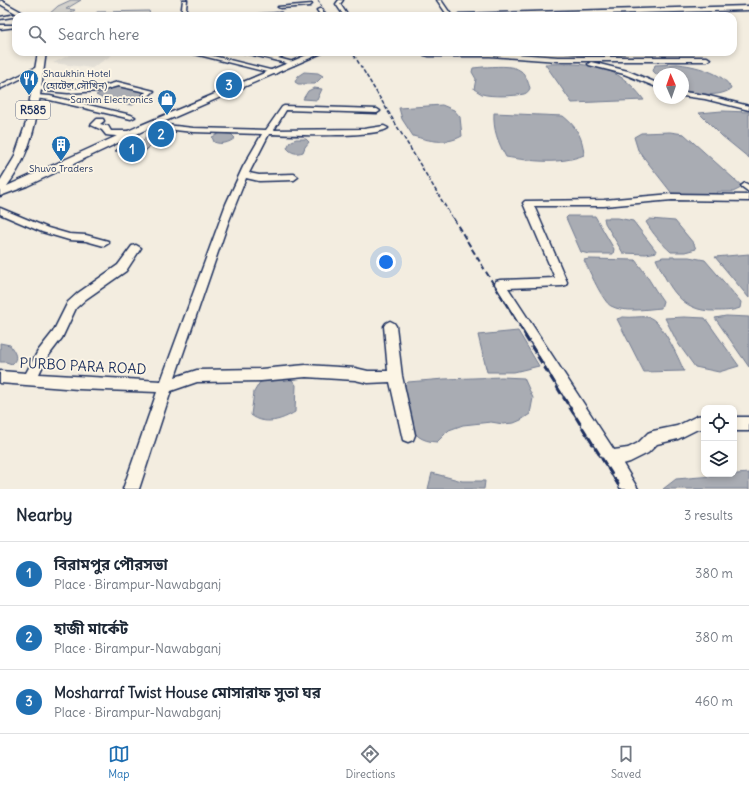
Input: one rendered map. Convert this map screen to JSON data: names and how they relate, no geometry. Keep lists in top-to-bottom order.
{
  "streets": {
    "main road": ["R585"],
    "street": ["PURBO PARA ROAD"]
  },
  "places": {
    "restaurant": ["Shaukhin Hotel (হোটেল সৌখিন)"],
    "shop": ["Samim Electronics"],
    "building": ["Shuvo Traders"]
  },
  "north": "top",
  "page": {
    "search": "Search here",
    "pins": ["3", "2", "1"],
    "heading": ["Nearby", "3 results"],
    "list": [
      {
        "mark": "1",
        "name": "বিরামপুর পৌরসভা",
        "note": "Place · Birampur-Nawabganj",
        "value": "380 m"
      },
      {
        "mark": "2",
        "name": "হাজী মার্কেট",
        "note": "Place · Birampur-Nawabganj",
        "value": "380 m"
      },
      {
        "mark": "3",
        "name": "Mosharraf Twist House মোসারাফ সুতা ঘর",
        "note": "Place · Birampur-Nawabganj",
        "value": "460 m"
      }
    ],
    "nav": ["Map", "Directions", "Saved"]
  }
}
